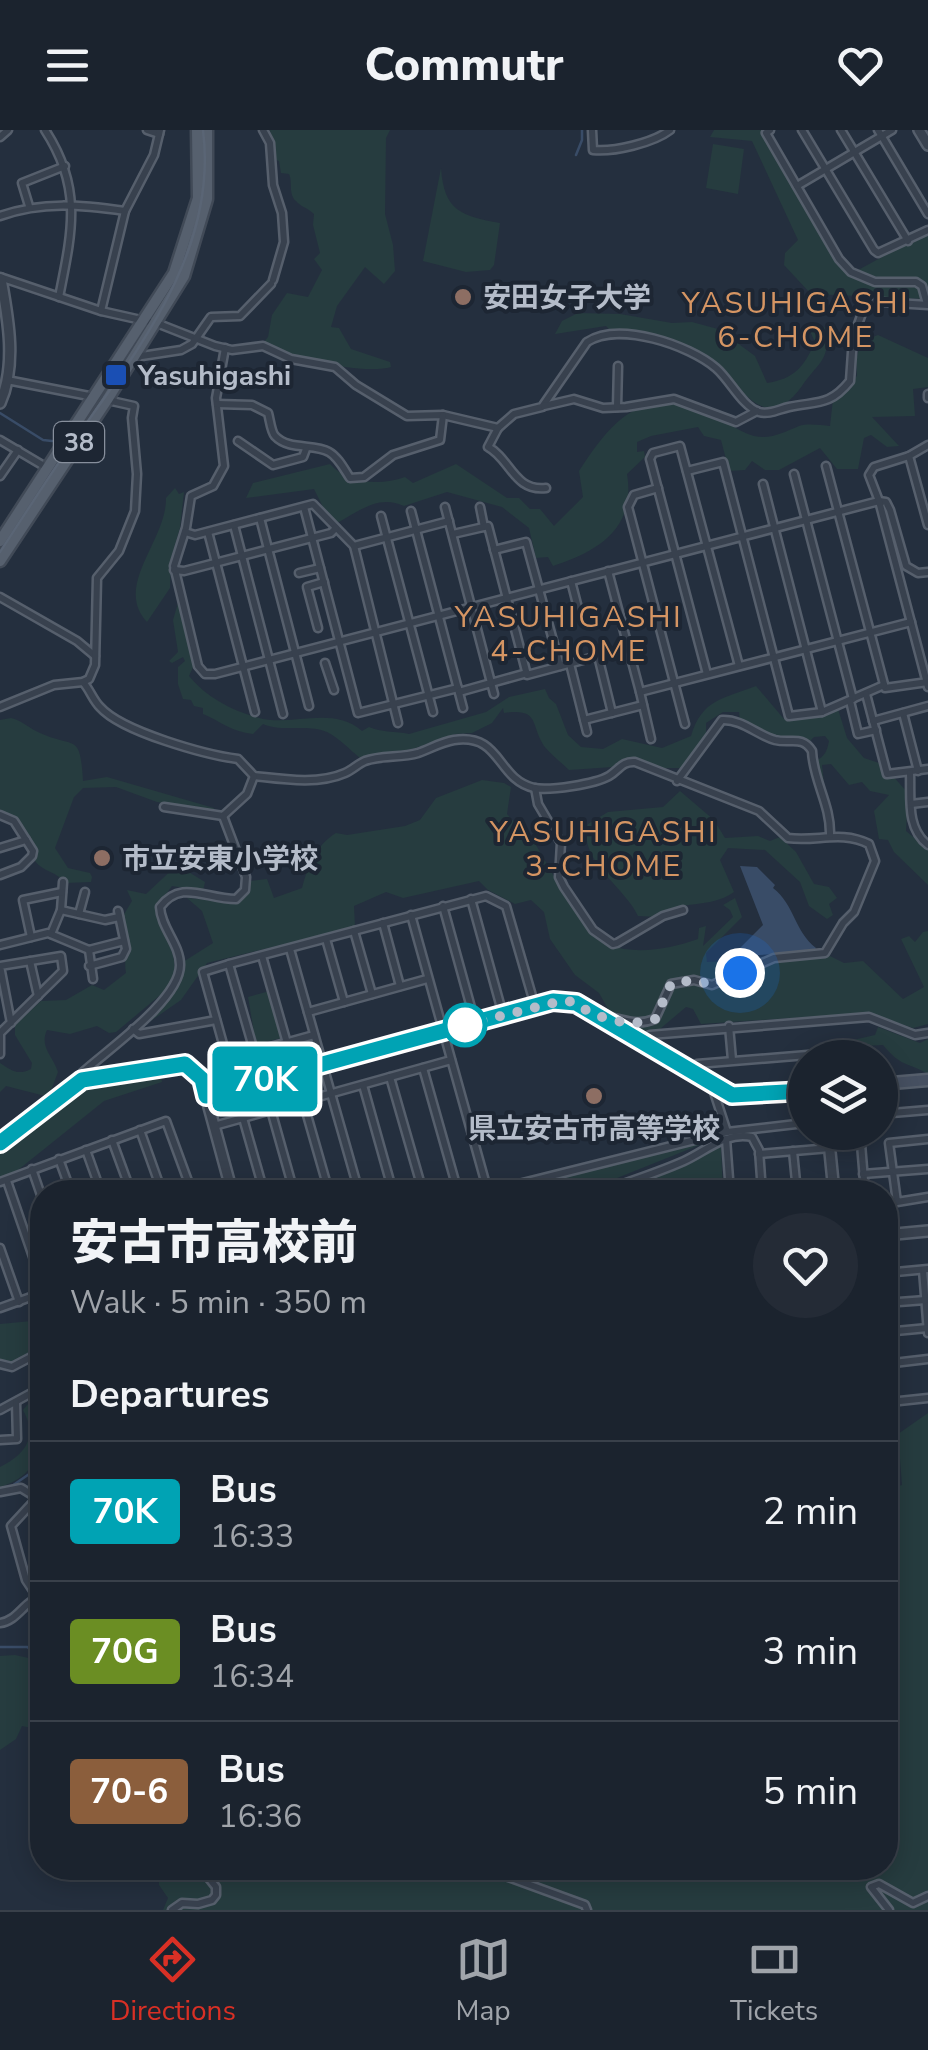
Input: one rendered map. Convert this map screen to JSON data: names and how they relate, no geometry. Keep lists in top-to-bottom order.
{
  "streets": {
    "main road": ["38"]
  },
  "districts": ["YASUHIGASHI 6-CHOME", "YASUHIGASHI 4-CHOME", "YASUHIGASHI 3-CHOME"],
  "places": {
    "other": ["安田女子大学", "市立安東小学校", "県立安古市高等学校"],
    "transit": ["Yasuhigashi"]
  },
  "lines": ["bus line 70K"],
  "page": {
    "header": "Commutr",
    "on_map": "70K",
    "heading": [
      ["安古市高校前", "Walk · 5 min · 350 m"],
      "Departures"
    ],
    "list": [
      {
        "mark": "70K",
        "name": "Bus",
        "note": "16:33",
        "value": "2 min"
      },
      {
        "mark": "70G",
        "name": "Bus",
        "note": "16:34",
        "value": "3 min"
      },
      {
        "mark": "70-6",
        "name": "Bus",
        "note": "16:36",
        "value": "5 min"
      }
    ],
    "tabs": ["Directions", "Map", "Tickets"]
  }
}
